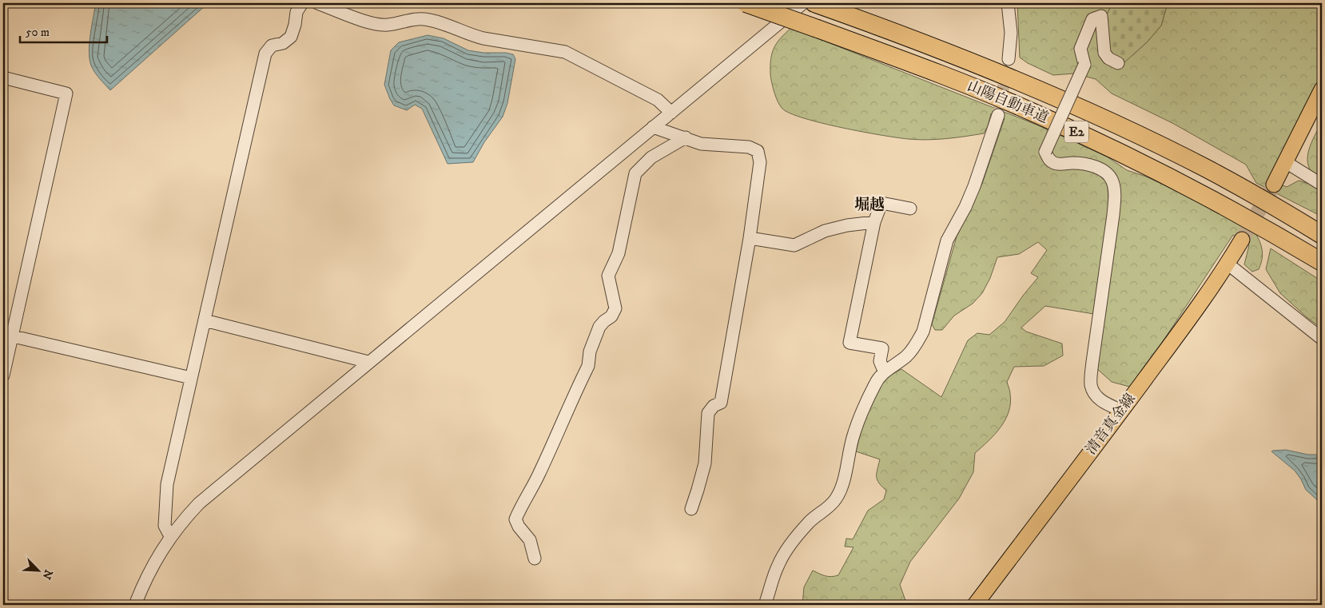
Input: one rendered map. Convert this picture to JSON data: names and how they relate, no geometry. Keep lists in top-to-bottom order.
{
  "streets": {
    "highway": ["山陽自動車道", "E2"],
    "main road": ["清音真金線"]
  },
  "districts": ["堀越"],
  "scale_bar": "50 m",
  "north": "bottom right"
}
